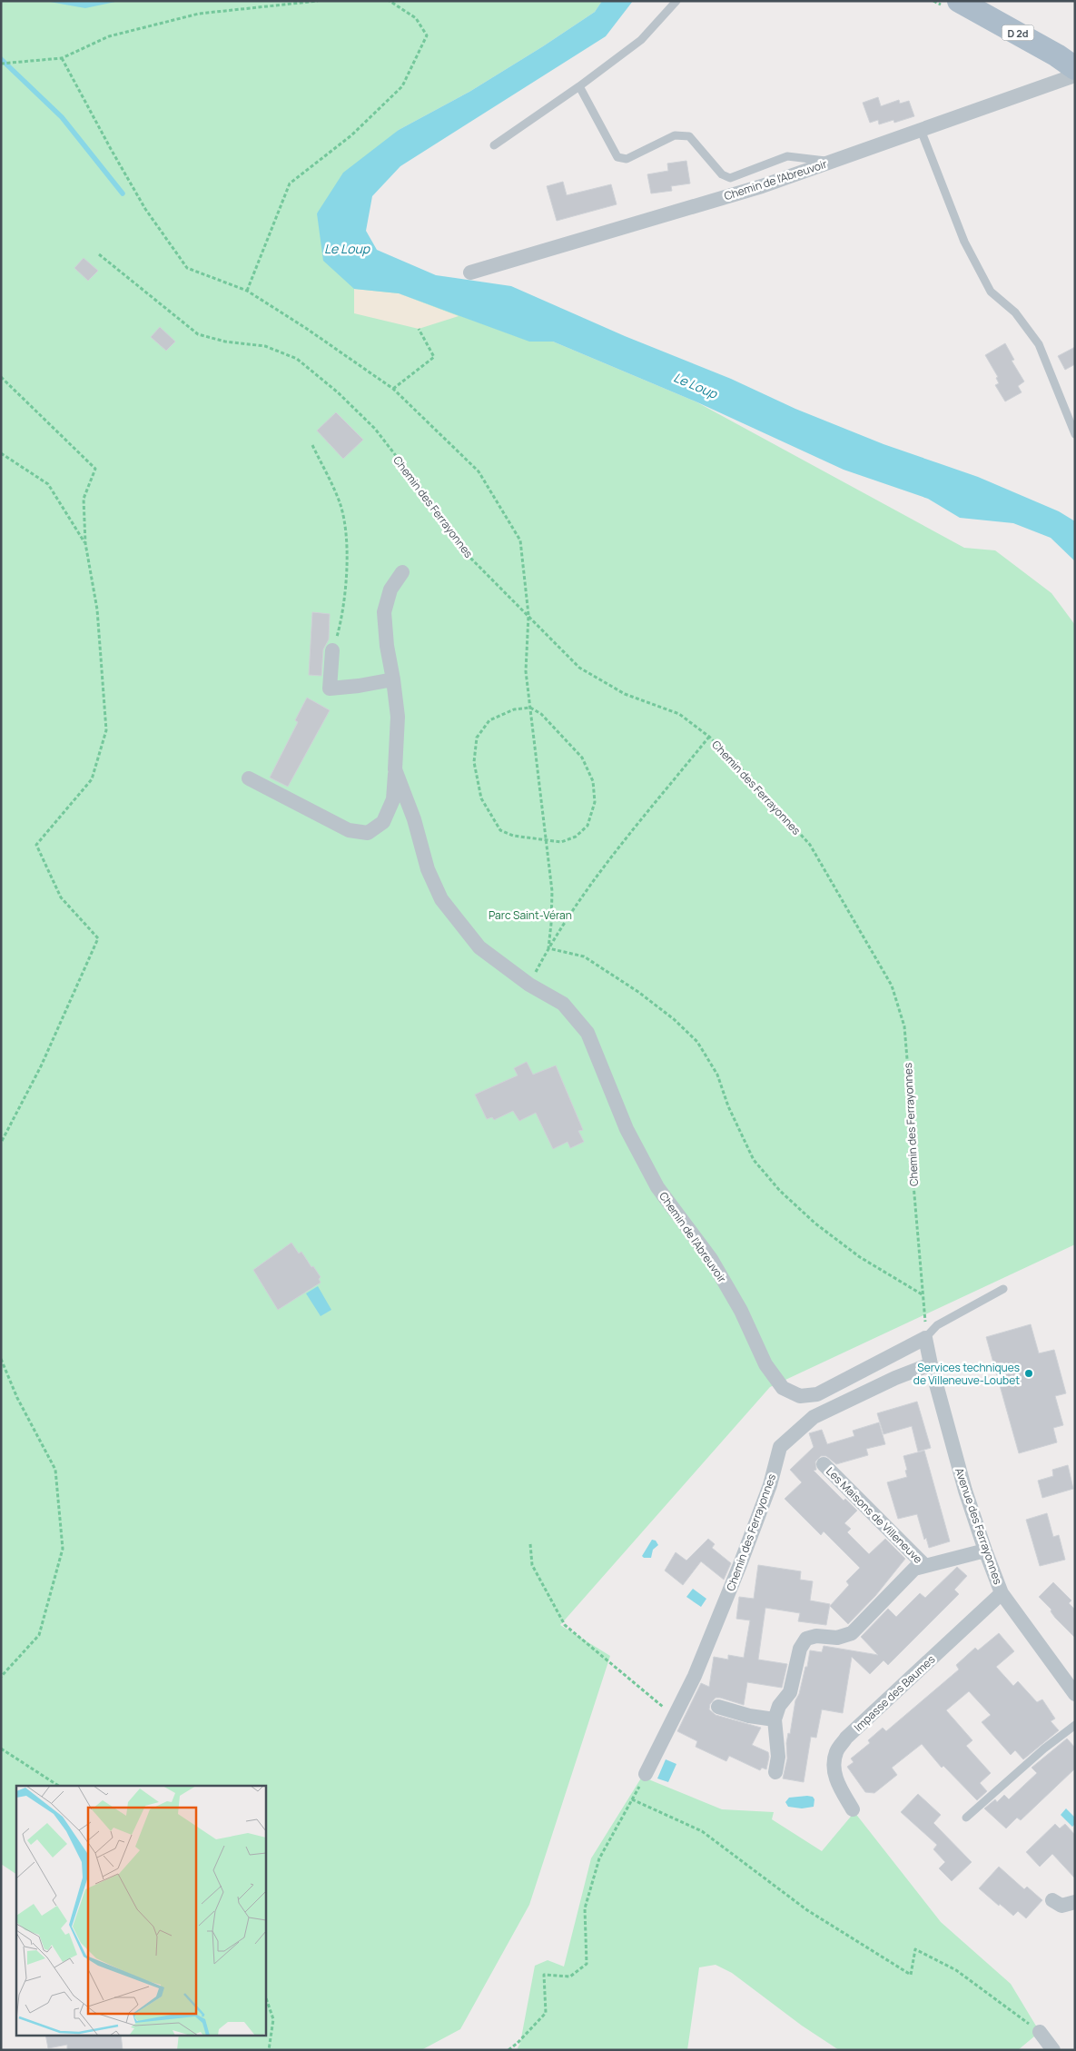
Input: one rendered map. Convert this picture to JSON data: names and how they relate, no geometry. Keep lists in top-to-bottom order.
{
  "streets": {
    "main road": ["D 2d"],
    "street": [
      "Chemin de l'Abreuvoir",
      "Chemin des Ferrayonnes",
      "Les Maisons de Villeneuve",
      "Avenue des Ferrayonnes",
      "Impasse des Baumes"
    ]
  },
  "crossings": [
    ["Chemin de l'Abreuvoir", "Chemin des Ferrayonnes"],
    ["Chemin de l'Abreuvoir", "Avenue des Ferrayonnes"],
    ["Chemin des Ferrayonnes", "Avenue des Ferrayonnes"],
    ["Les Maisons de Villeneuve", "Avenue des Ferrayonnes"],
    ["Avenue des Ferrayonnes", "Impasse des Baumes"]
  ],
  "water": ["Le Loup"],
  "parks": ["Parc Saint-Véran"],
  "places": ["Services techniques de Villeneuve-Loubet"]
}
